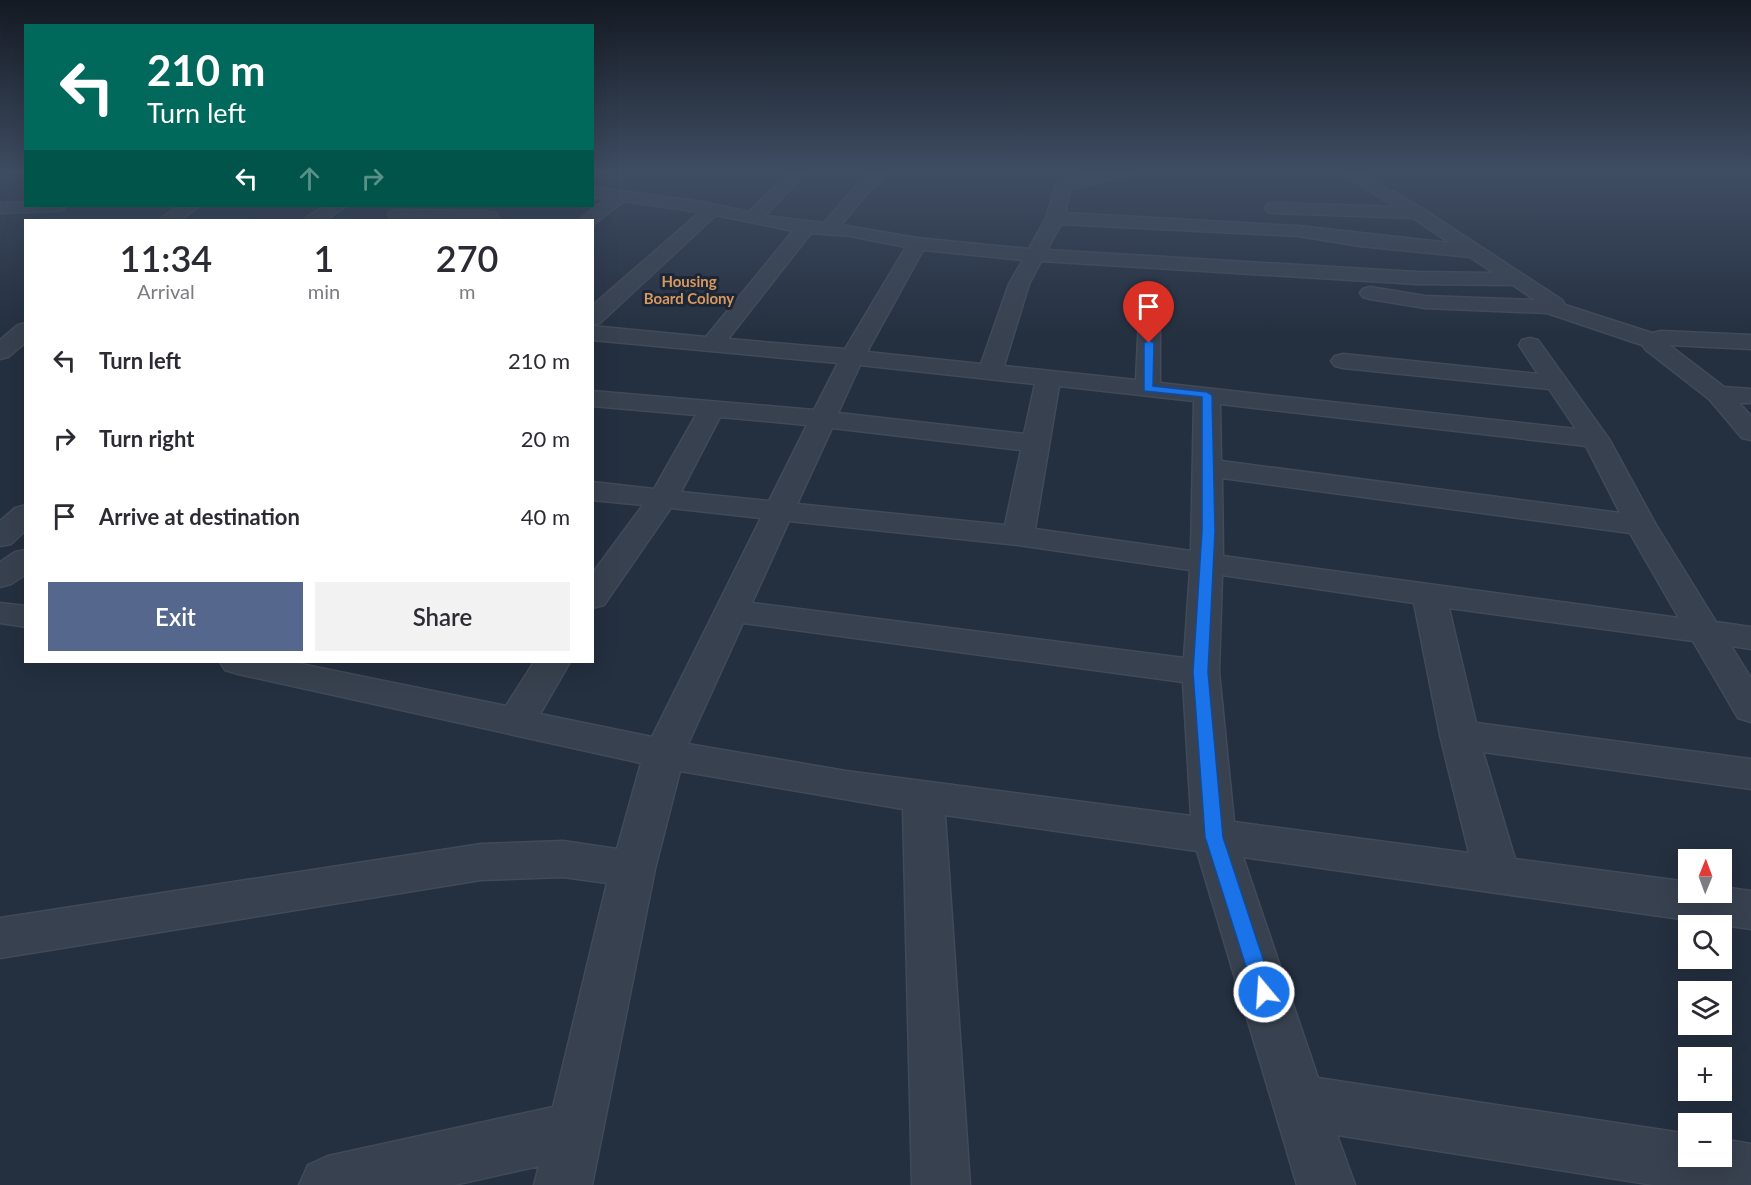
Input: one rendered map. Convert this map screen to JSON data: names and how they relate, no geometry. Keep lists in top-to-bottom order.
{
  "districts": ["Housing Board Colony"],
  "north": "top",
  "page": {
    "turn": ["210 m", "Turn left"],
    "eta": [
      "11:34",
      "Arrival",
      "1",
      "min",
      "270",
      "m"
    ],
    "list": [
      {
        "name": "Turn left",
        "value": "210 m"
      },
      {
        "name": "Turn right",
        "value": "20 m"
      },
      {
        "name": "Arrive at destination",
        "value": "40 m"
      }
    ],
    "buttons": ["Exit", "Share"],
    "map_buttons": ["+", "−"]
  }
}
